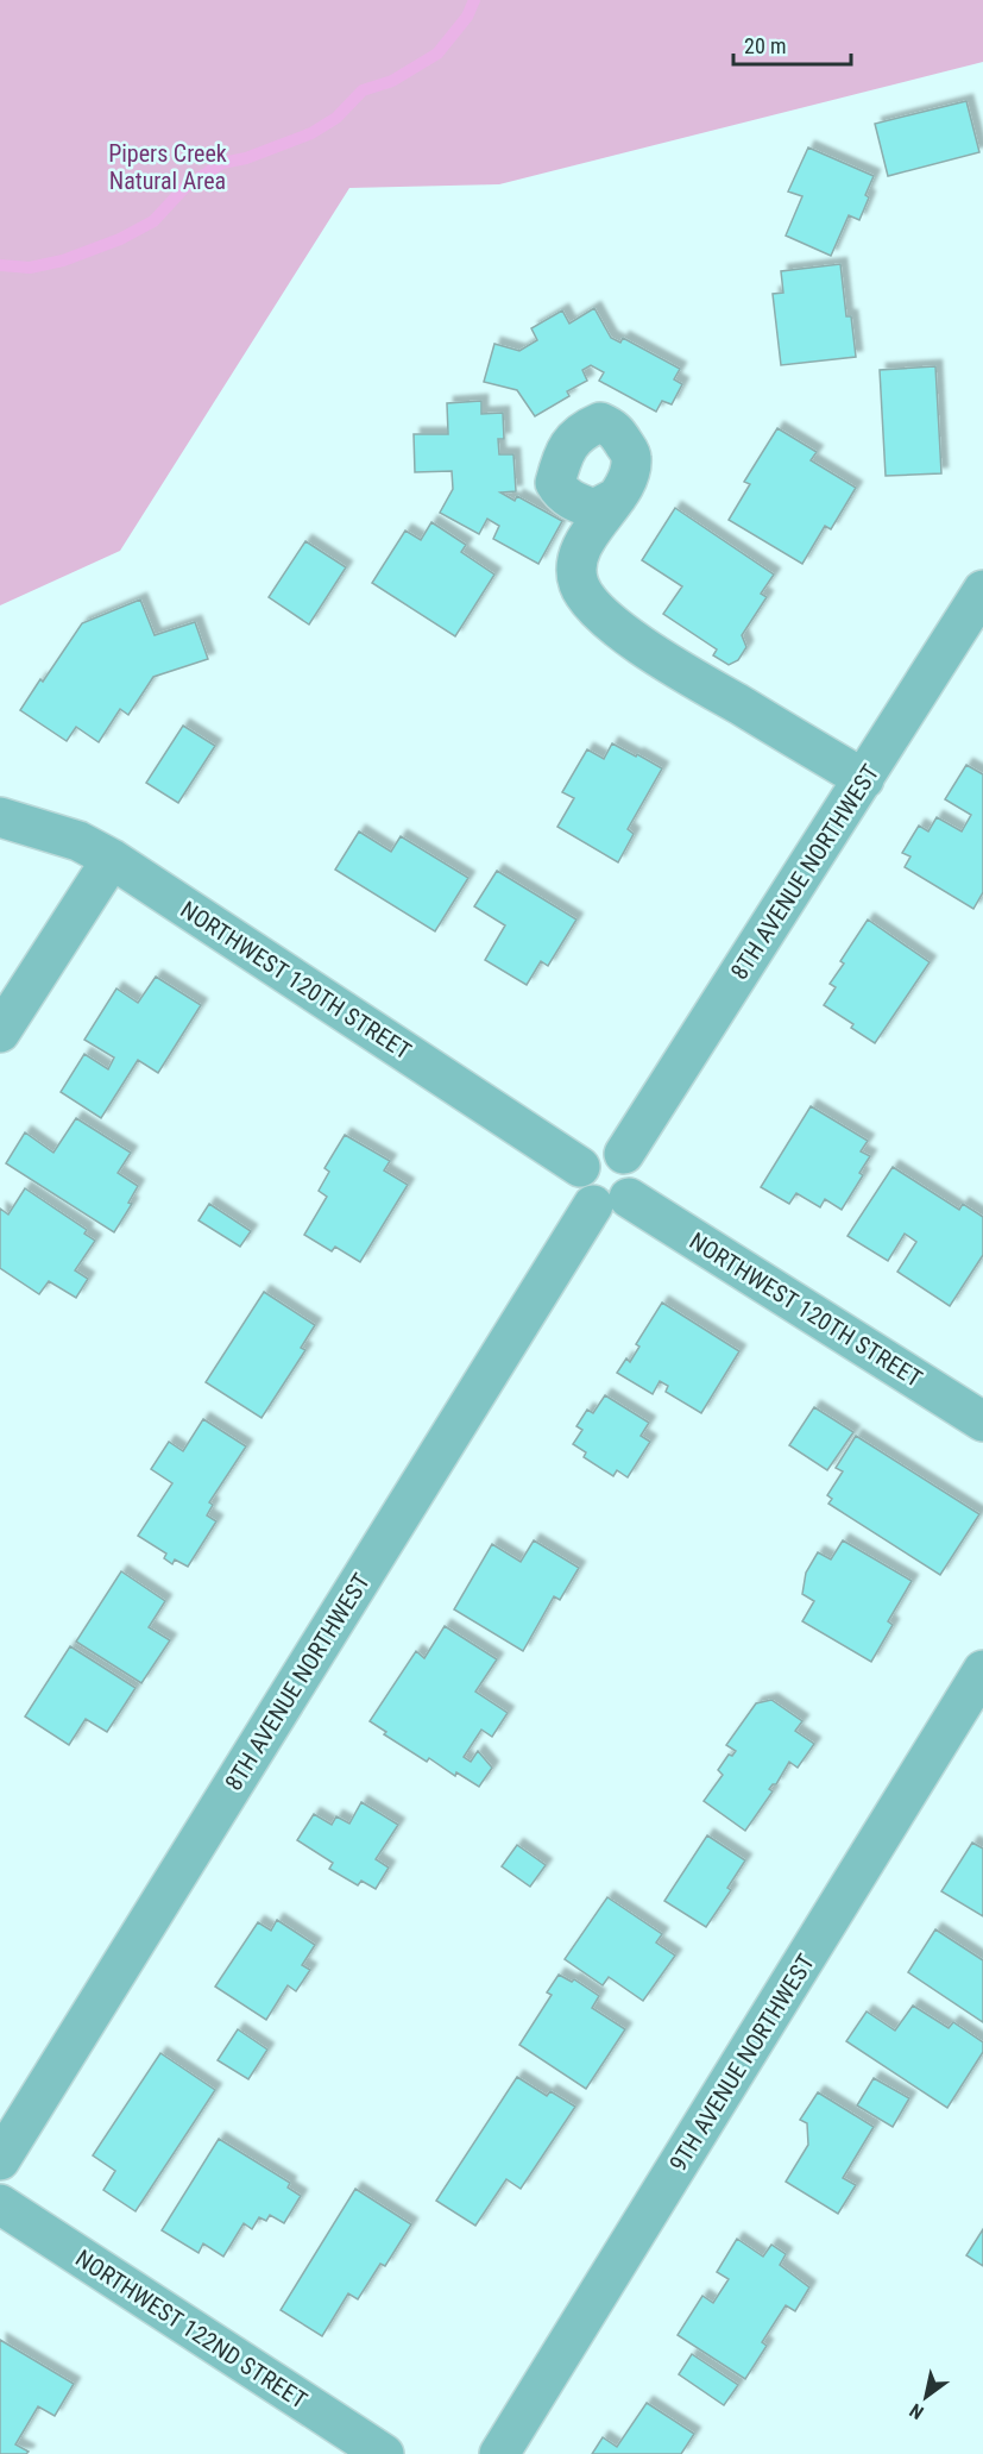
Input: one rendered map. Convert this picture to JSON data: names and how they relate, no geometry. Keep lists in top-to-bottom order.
{
  "streets": {
    "street": [
      "8TH AVENUE NORTHWEST",
      "NORTHWEST 120TH STREET",
      "9TH AVENUE NORTHWEST",
      "NORTHWEST 122ND STREET"
    ]
  },
  "crossings": [
    ["8TH AVENUE NORTHWEST", "NORTHWEST 120TH STREET"]
  ],
  "parks": ["Pipers Creek Natural Area"],
  "scale_bar": "20 m",
  "north": "bottom left"
}
